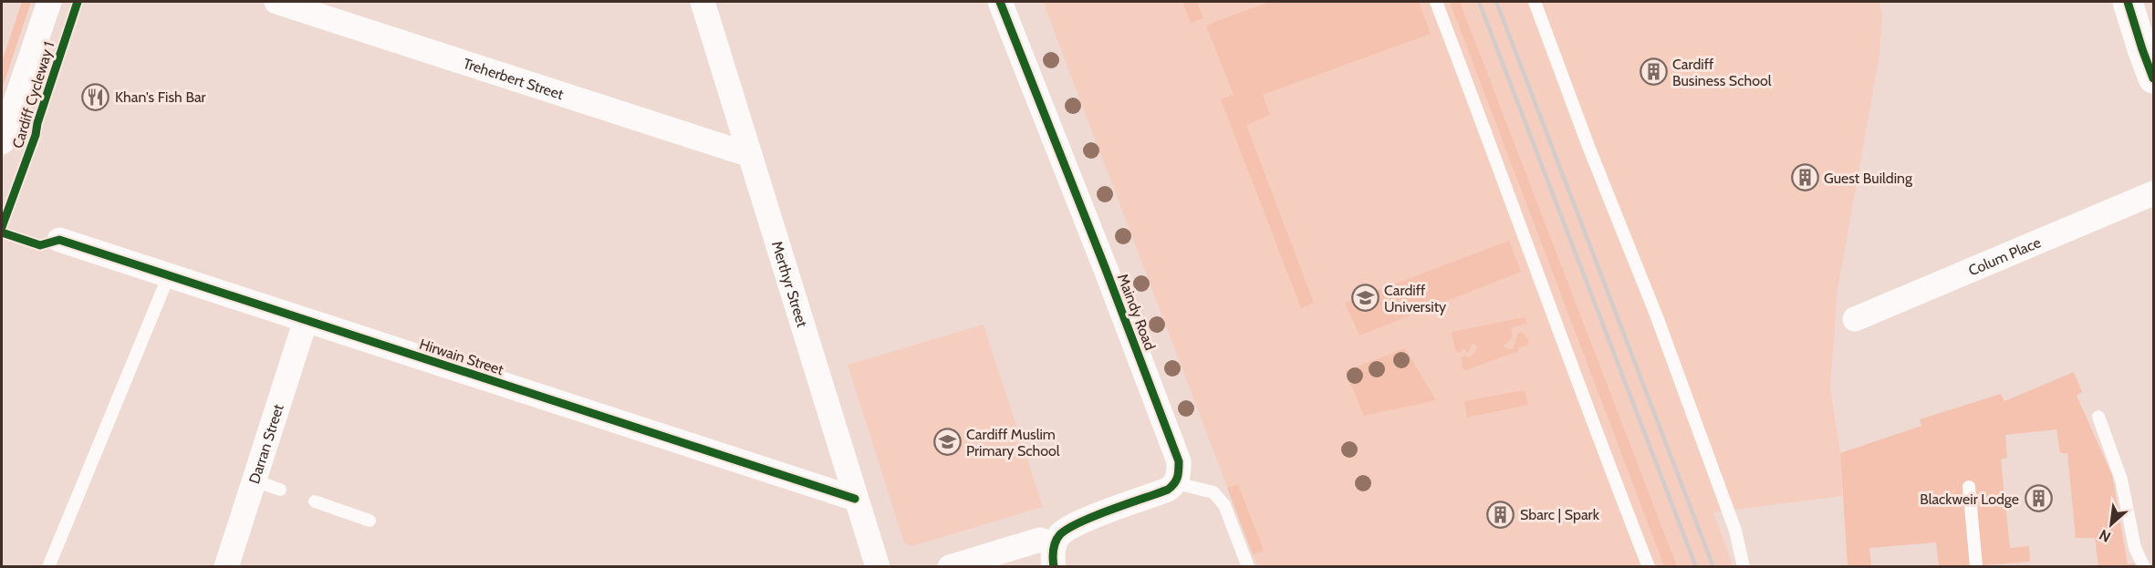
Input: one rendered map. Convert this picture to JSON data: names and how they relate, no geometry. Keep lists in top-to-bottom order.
{
  "streets": {
    "street": [
      "Treherbert Street",
      "Colum Place",
      "Merthyr Street",
      "Maindy Road",
      "Hirwain Street",
      "Darran Street"
    ],
    "cycle path": ["Cardiff Cycleway 1"]
  },
  "crossings": [
    ["Treherbert Street", "Merthyr Street"],
    ["Merthyr Street", "Hirwain Street"],
    ["Hirwain Street", "Darran Street"]
  ],
  "places": {
    "building": [
      "Cardiff Business School",
      "Guest Building",
      "Blackweir Lodge",
      "Sbarc | Spark"
    ],
    "restaurant": ["Khan's Fish Bar"],
    "school or university": ["Cardiff University", "Cardiff Muslim Primary School"]
  },
  "north": "bottom left"
}
